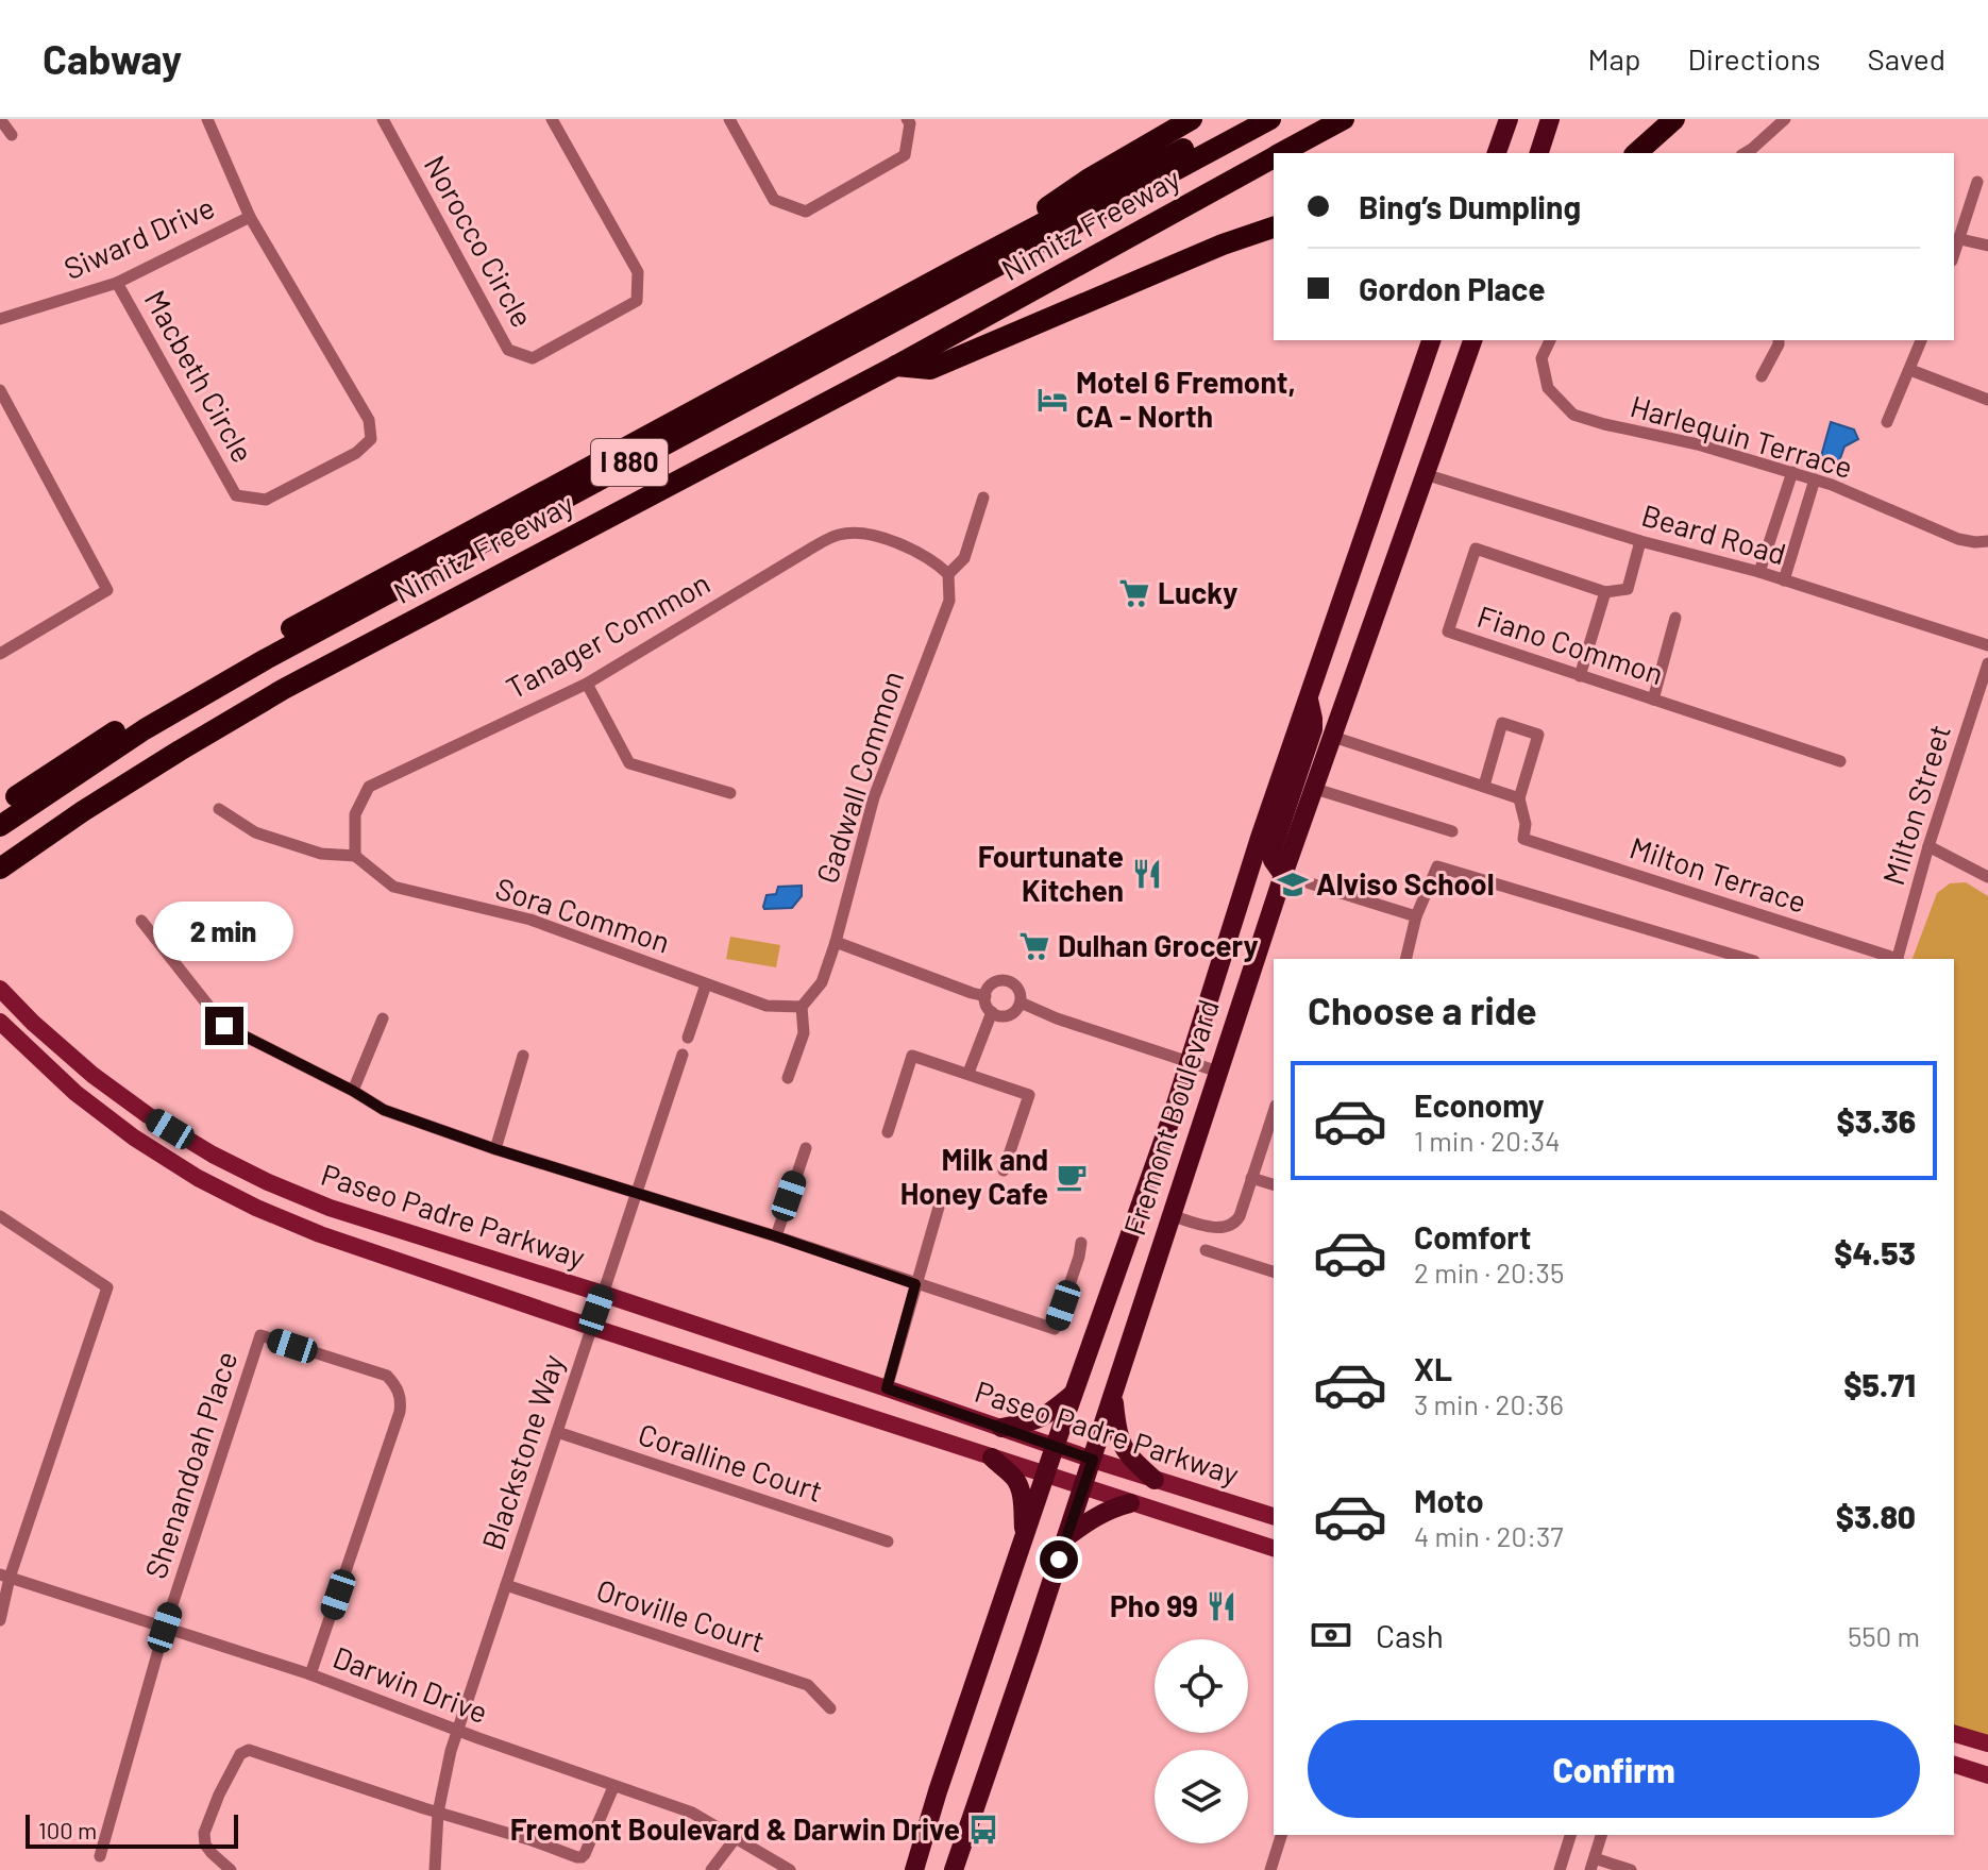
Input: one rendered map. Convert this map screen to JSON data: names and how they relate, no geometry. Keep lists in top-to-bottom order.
{
  "streets": {
    "highway": ["Nimitz Freeway", "I 880"],
    "main road": ["Fremont Boulevard", "Paseo Padre Parkway"],
    "street": [
      "Siward Drive",
      "Norocco Circle",
      "Macbeth Circle",
      "Harlequin Terrace",
      "Beard Road",
      "Tanager Common",
      "Fiano Common",
      "Gadwall Common",
      "Milton Street",
      "Milton Terrace",
      "Sora Common",
      "Blackstone Way",
      "Coralline Court",
      "Shenandoah Place",
      "Oroville Court",
      "Darwin Drive"
    ]
  },
  "crossings": [
    ["Siward Drive", "Macbeth Circle"],
    ["Beard Road", "Fremont Boulevard"],
    ["Tanager Common", "Gadwall Common"],
    ["Tanager Common", "Sora Common"],
    ["Gadwall Common", "Sora Common"],
    ["Fremont Boulevard", "Paseo Padre Parkway"],
    ["Paseo Padre Parkway", "Blackstone Way"],
    ["Blackstone Way", "Coralline Court"],
    ["Blackstone Way", "Oroville Court"],
    ["Blackstone Way", "Darwin Drive"],
    ["Shenandoah Place", "Darwin Drive"]
  ],
  "places": {
    "hotel": ["Motel 6 Fremont, CA - North"],
    "supermarket": ["Lucky", "Dulhan Grocery"],
    "restaurant": ["Fourtunate Kitchen", "Pho 99"],
    "school or university": ["Alviso School"],
    "cafe": ["Milk and Honey Cafe"],
    "bus stop": ["Fremont Boulevard & Darwin Drive"]
  },
  "scale_bar": "100 m",
  "page": {
    "header": "Cabway",
    "nav": ["Map", "Directions", "Saved"],
    "banner": ["Bing’s Dumpling", "Gordon Place"],
    "bubble": "2 min",
    "heading": "Choose a ride",
    "list": [
      {
        "name": "Economy",
        "note": "1 min · 20:34",
        "value": "$3.36"
      },
      {
        "name": "Comfort",
        "note": "2 min · 20:35",
        "value": "$4.53"
      },
      {
        "name": "XL",
        "note": "3 min · 20:36",
        "value": "$5.71"
      },
      {
        "name": "Moto",
        "note": "4 min · 20:37",
        "value": "$3.80"
      }
    ],
    "pay": ["Cash", "550 m"],
    "buttons": "Confirm",
    "scale": "100 m"
  }
}
